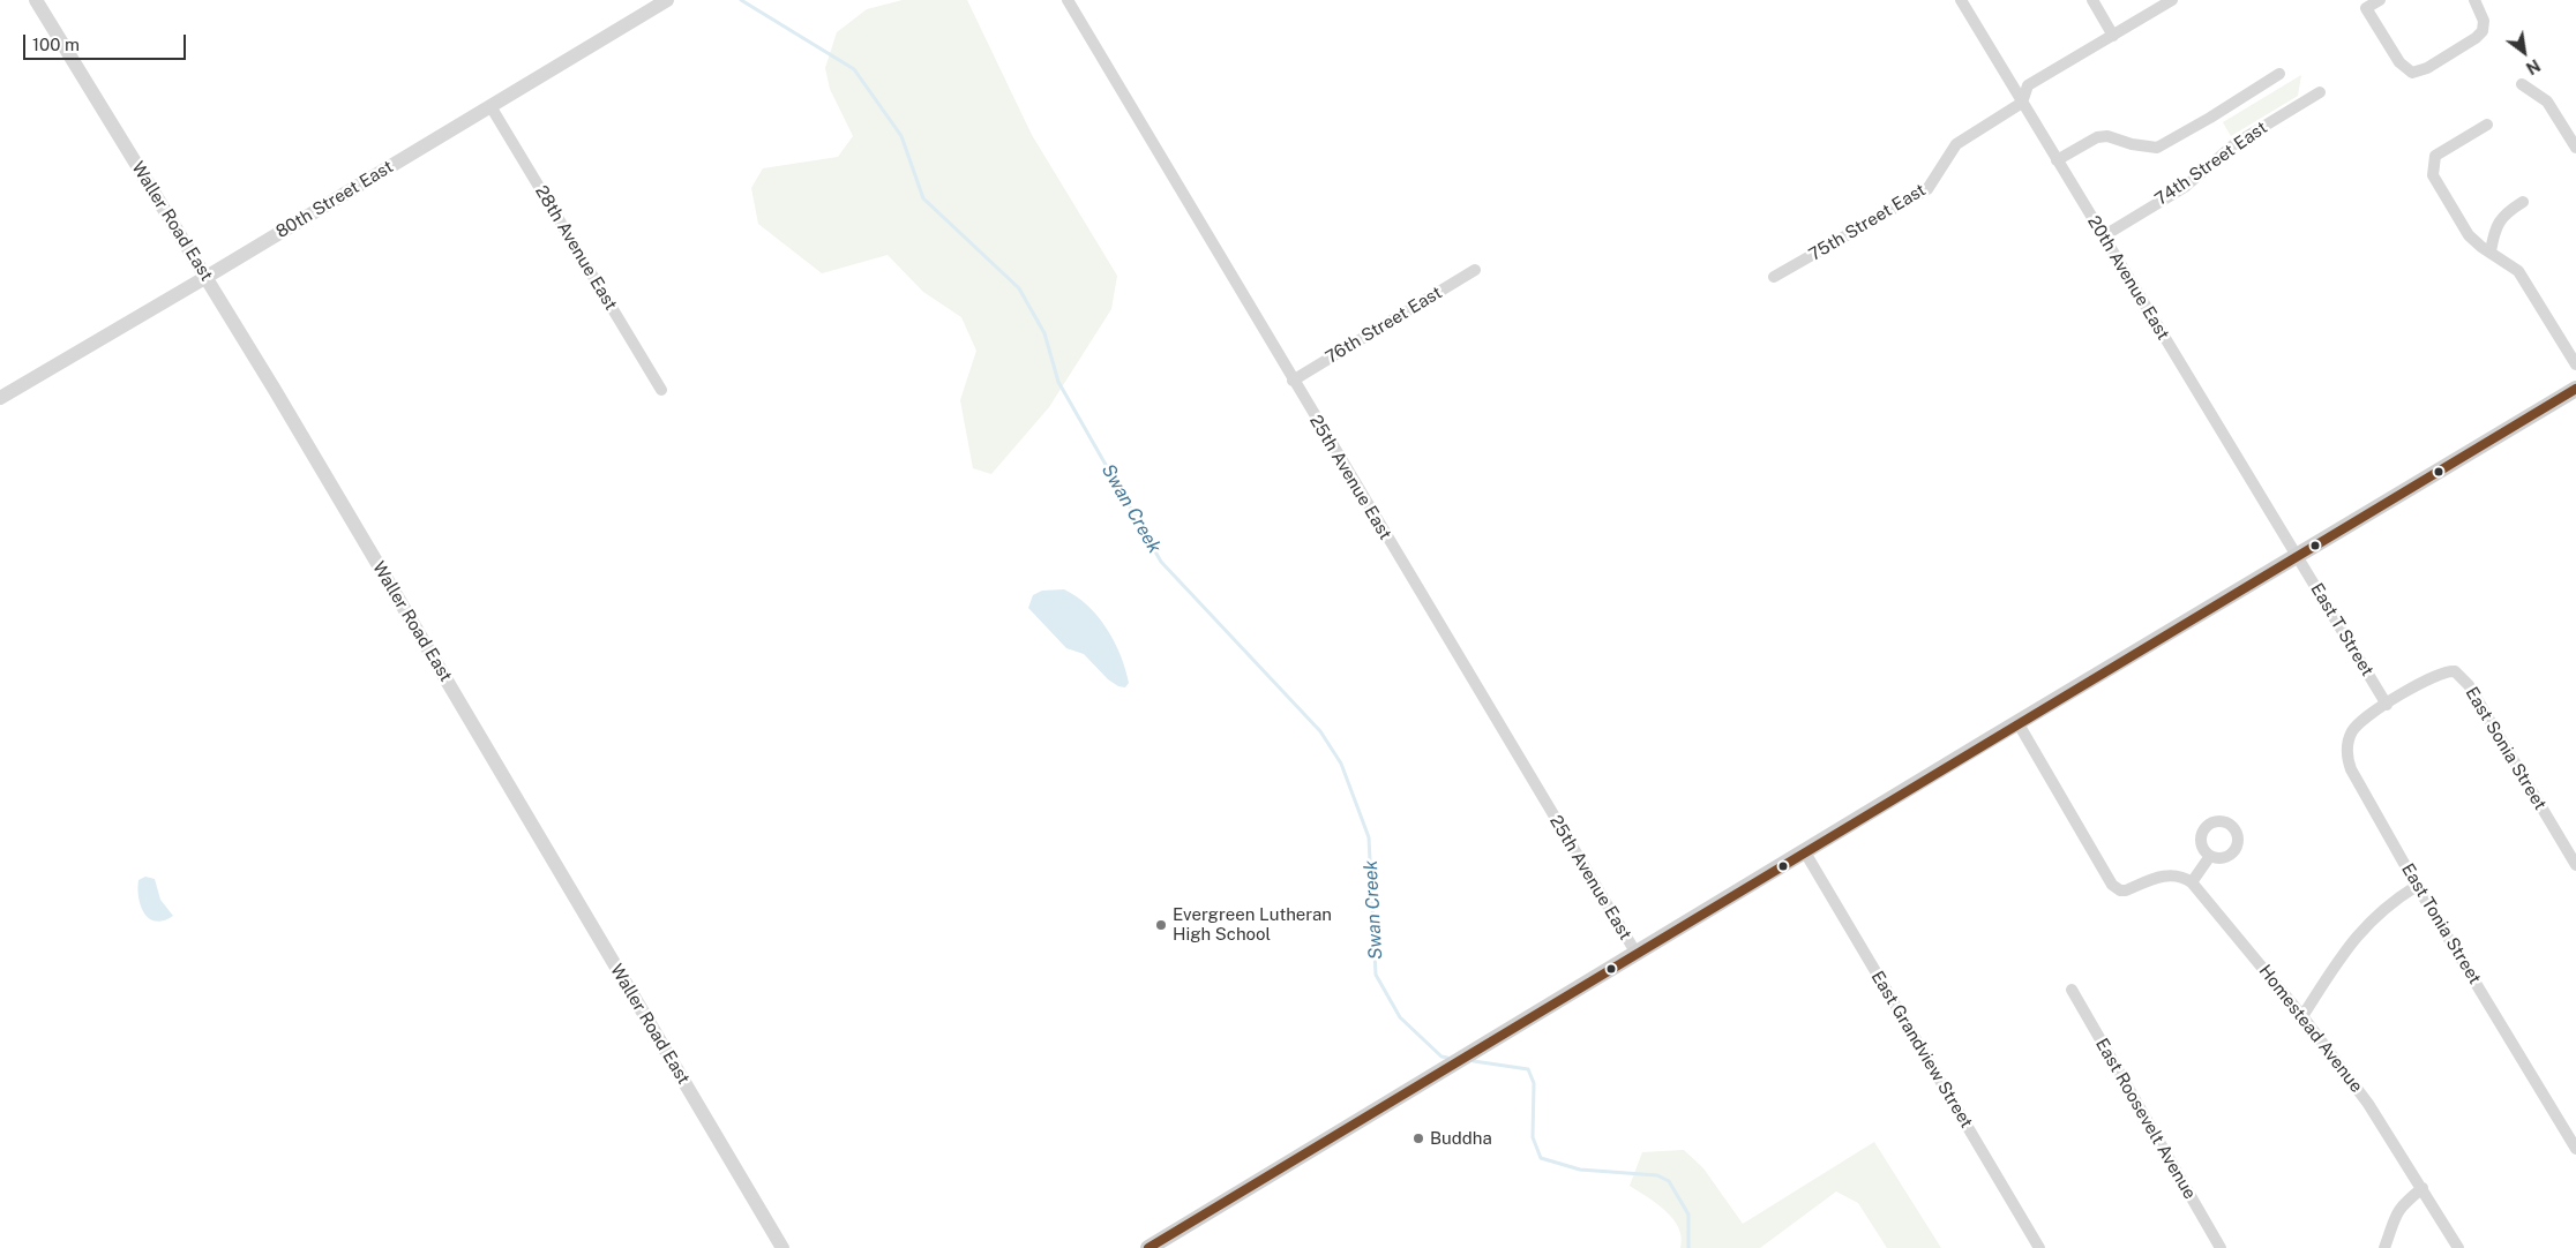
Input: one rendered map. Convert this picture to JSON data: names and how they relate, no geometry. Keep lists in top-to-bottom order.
{
  "streets": {
    "street": [
      "74th Street East",
      "80th Street East",
      "Waller Road East",
      "75th Street East",
      "28th Avenue East",
      "20th Avenue East",
      "76th Street East",
      "25th Avenue East",
      "East T Street",
      "East Sonia Street",
      "East Tonia Street",
      "Homestead Avenue",
      "East Grandview Street",
      "East Roosevelt Avenue"
    ]
  },
  "crossings": [
    ["74th Street East", "20th Avenue East"],
    ["80th Street East", "Waller Road East"],
    ["80th Street East", "28th Avenue East"],
    ["75th Street East", "20th Avenue East"],
    ["20th Avenue East", "East T Street"],
    ["76th Street East", "25th Avenue East"],
    ["East T Street", "East Sonia Street"],
    ["East T Street", "East Tonia Street"],
    ["East Sonia Street", "East Tonia Street"]
  ],
  "water": ["Swan Creek"],
  "places": ["Evergreen Lutheran High School", "Buddha"],
  "scale_bar": "100 m",
  "north": "bottom right"
}
